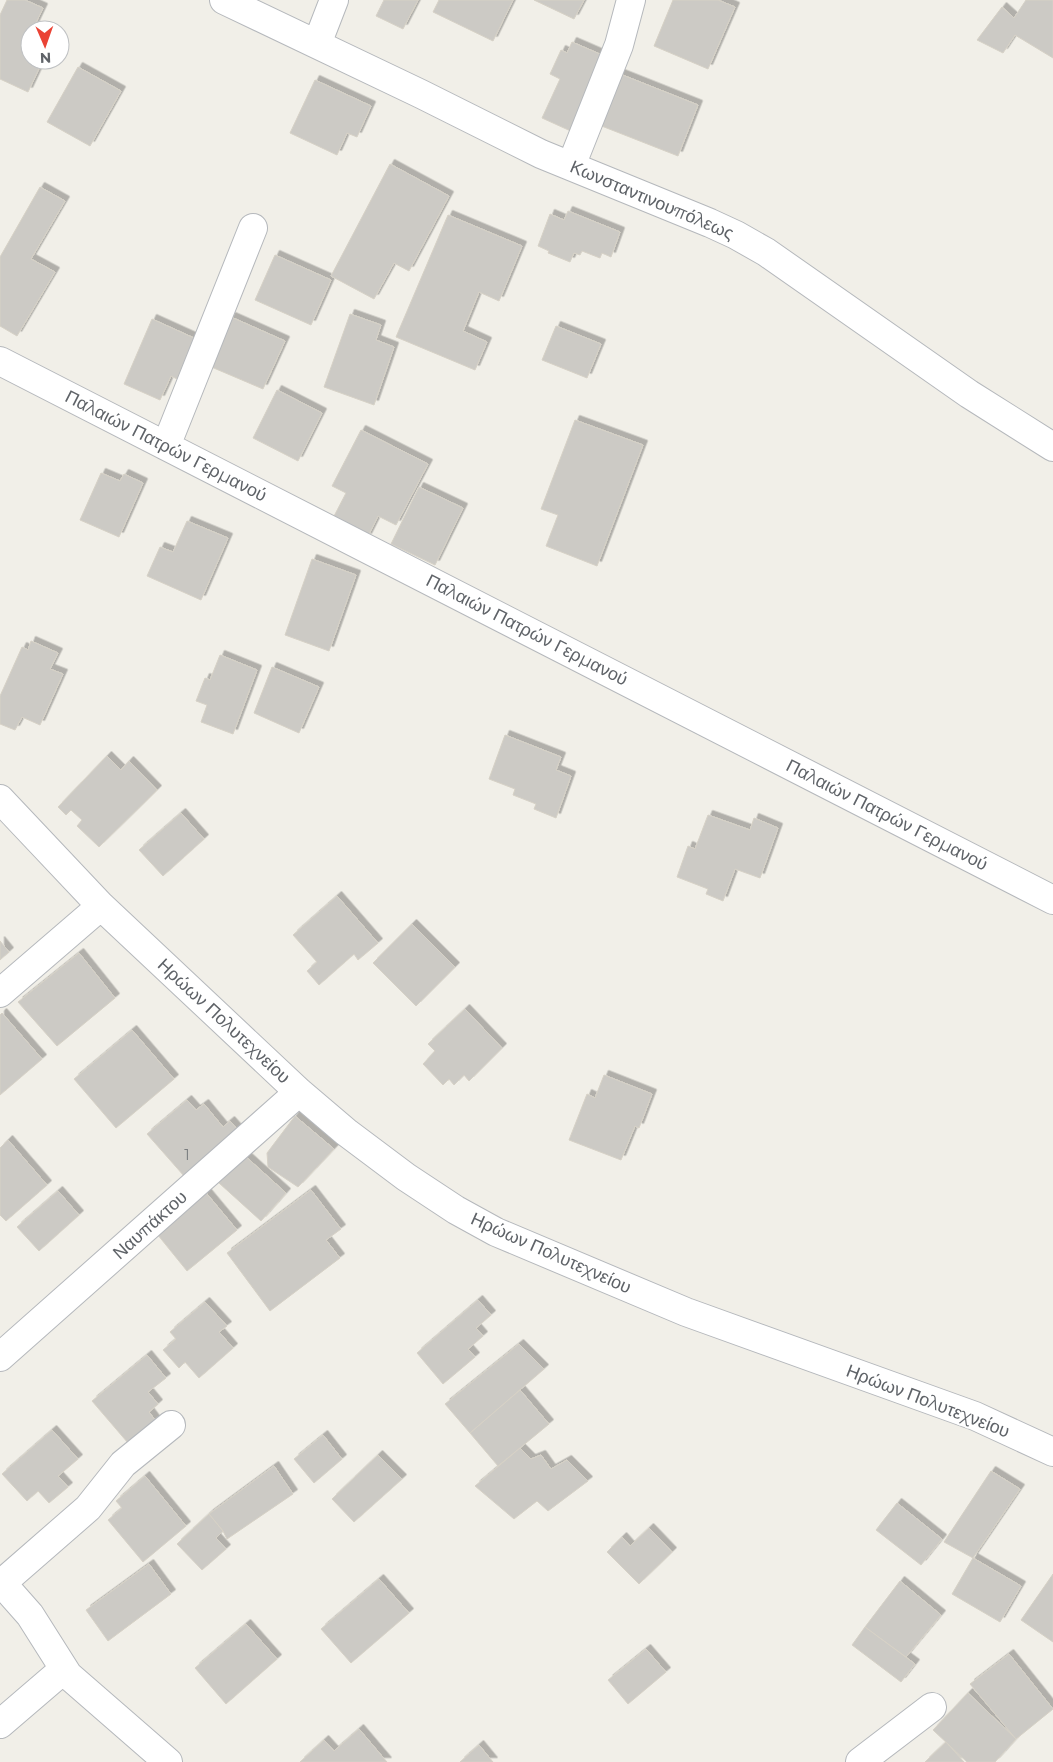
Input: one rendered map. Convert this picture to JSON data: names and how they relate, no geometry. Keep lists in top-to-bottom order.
{
  "streets": {
    "street": [
      "Κωνσταντινουπόλεως",
      "Παλαιών Πατρών Γερμανού",
      "Ηρώων Πολυτεχνείου",
      "Ναυπάκτου"
    ]
  },
  "crossings": [
    ["Ηρώων Πολυτεχνείου", "Ναυπάκτου"]
  ],
  "house_numbers": ["1"],
  "north": "bottom"
}
